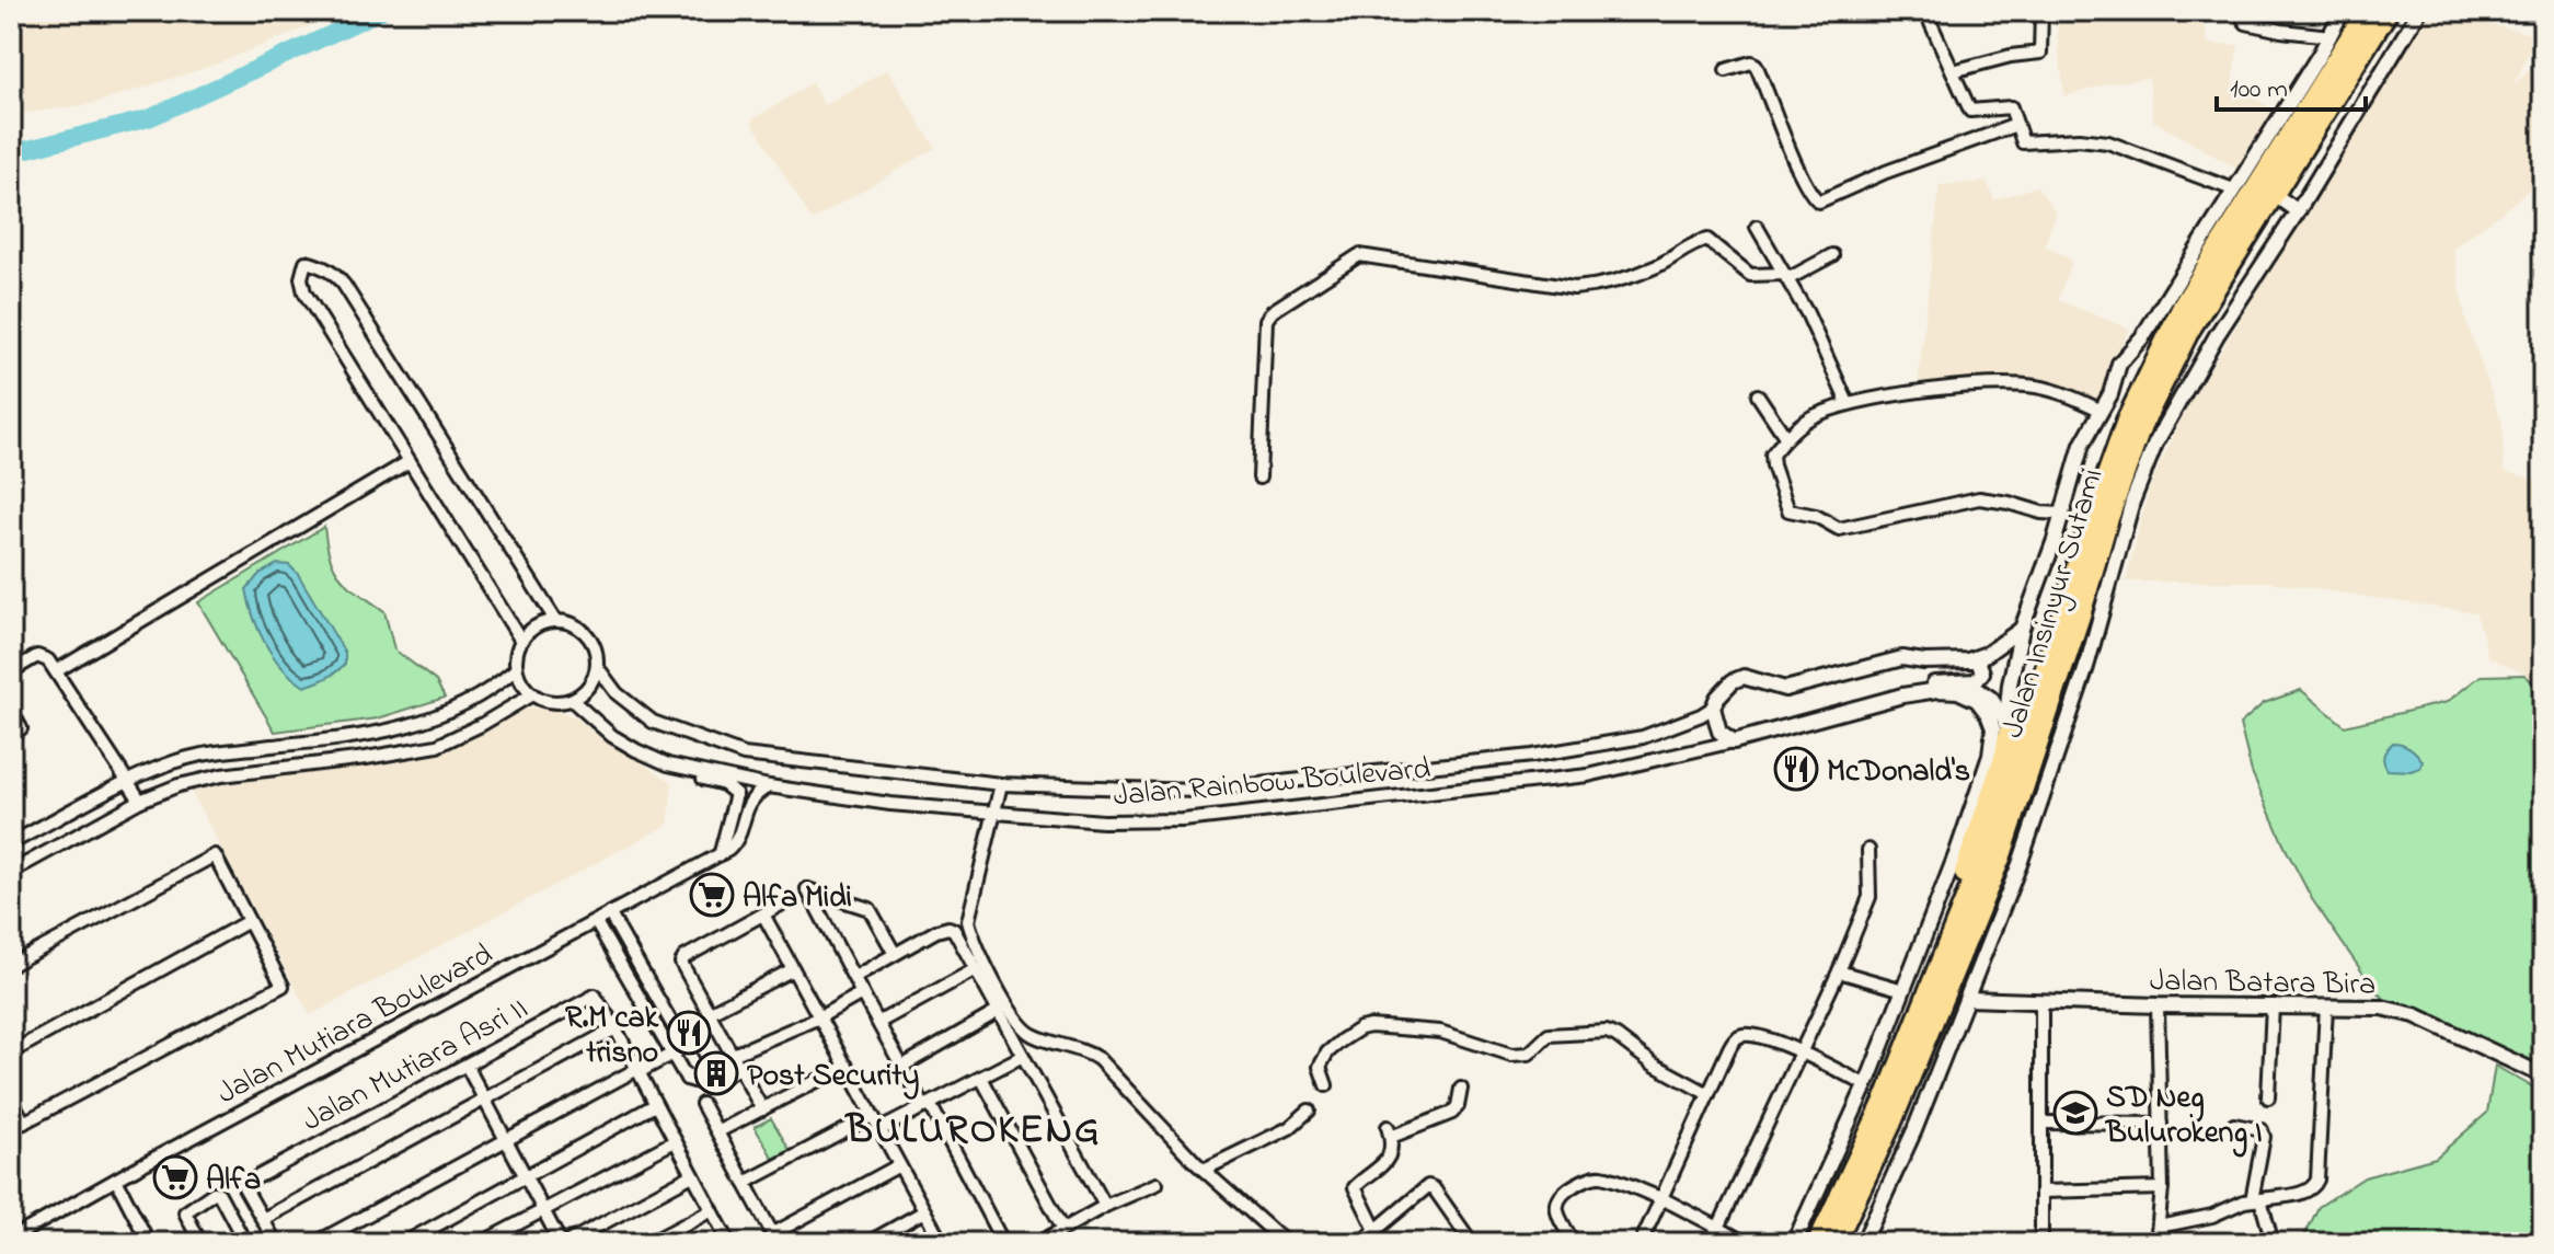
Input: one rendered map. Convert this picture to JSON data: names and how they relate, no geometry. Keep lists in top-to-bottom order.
{
  "streets": {
    "highway": ["Jalan Insinyur Sutami"],
    "street": [
      "Jalan Rainbow Boulevard",
      "Jalan Batara Bira",
      "Jalan Mutiara Boulevard",
      "Jalan Mutiara Asri II"
    ]
  },
  "crossings": [
    ["Jalan Rainbow Boulevard", "Jalan Mutiara Boulevard"]
  ],
  "districts": ["BULUROKENG"],
  "places": {
    "restaurant": ["McDonald's", "R.M cak trisno"],
    "supermarket": ["Alfa Midi", "Alfa"],
    "building": ["Post Security"],
    "school or university": ["SD Neg Bulurokeng I"]
  },
  "scale_bar": "100 m"
}
